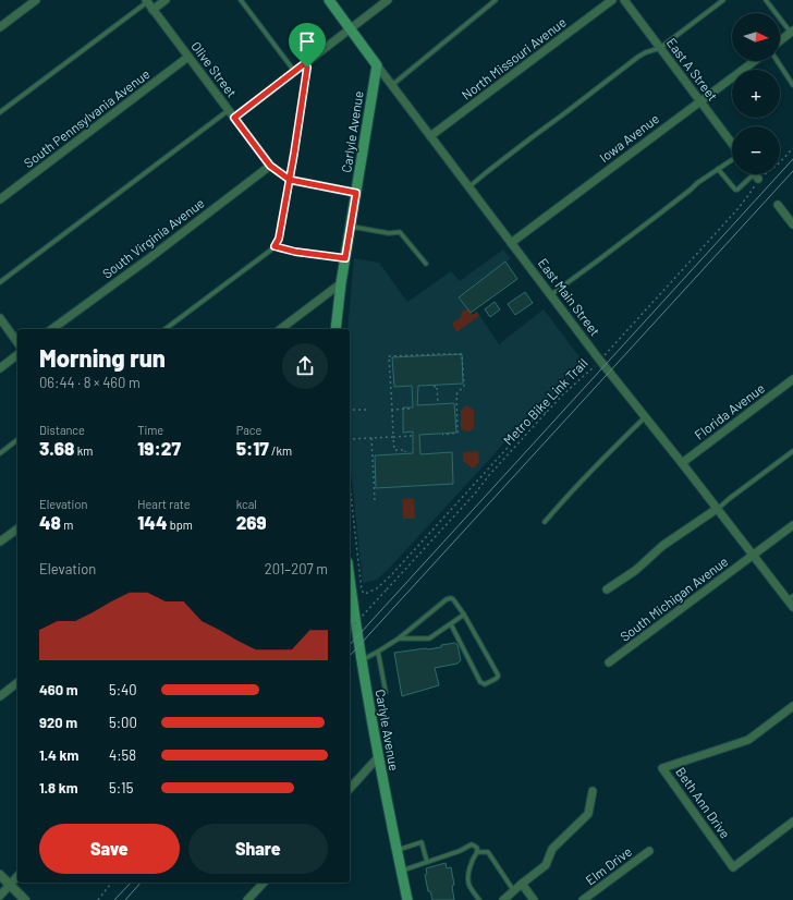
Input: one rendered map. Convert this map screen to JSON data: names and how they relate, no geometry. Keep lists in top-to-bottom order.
{
  "streets": {
    "main road": ["Carlyle Avenue", "East Main Street"],
    "street": [
      "North Missouri Avenue",
      "Olive Street",
      "East A Street",
      "South Pennsylvania Avenue",
      "Iowa Avenue",
      "South Virginia Avenue",
      "Florida Avenue",
      "South Michigan Avenue",
      "Beth Ann Drive",
      "Elm Drive"
    ],
    "path": ["Metro Bike Link Trail"]
  },
  "crossings": [
    ["North Missouri Avenue", "East Main Street"],
    ["Olive Street", "South Pennsylvania Avenue"],
    ["Olive Street", "Carlyle Avenue"],
    ["Olive Street", "South Virginia Avenue"],
    ["East A Street", "Iowa Avenue"],
    ["Carlyle Avenue", "East Main Street"],
    ["Iowa Avenue", "East Main Street"],
    ["East Main Street", "Metro Bike Link Trail"],
    ["East Main Street", "Florida Avenue"],
    ["East Main Street", "South Michigan Avenue"]
  ],
  "north": "right",
  "page": {
    "map_buttons": ["+", "−"],
    "heading": ["Morning run", "06:44 · 8 × 460 m"],
    "stats": [
      ["Distance", "3.68 km"],
      ["Time", "19:27"],
      ["Pace", "5:17 /km"],
      ["Elevation", "48 m"],
      ["Heart rate", "144 bpm"],
      ["kcal", "269"]
    ],
    "chart": ["Elevation", "201–207 m"],
    "list": [
      {
        "name": "460 m",
        "note": "5:40"
      },
      {
        "name": "920 m",
        "note": "5:00"
      },
      {
        "name": "1.4 km",
        "note": "4:58"
      },
      {
        "name": "1.8 km",
        "note": "5:15"
      }
    ],
    "buttons": ["Save", "Share"]
  }
}
